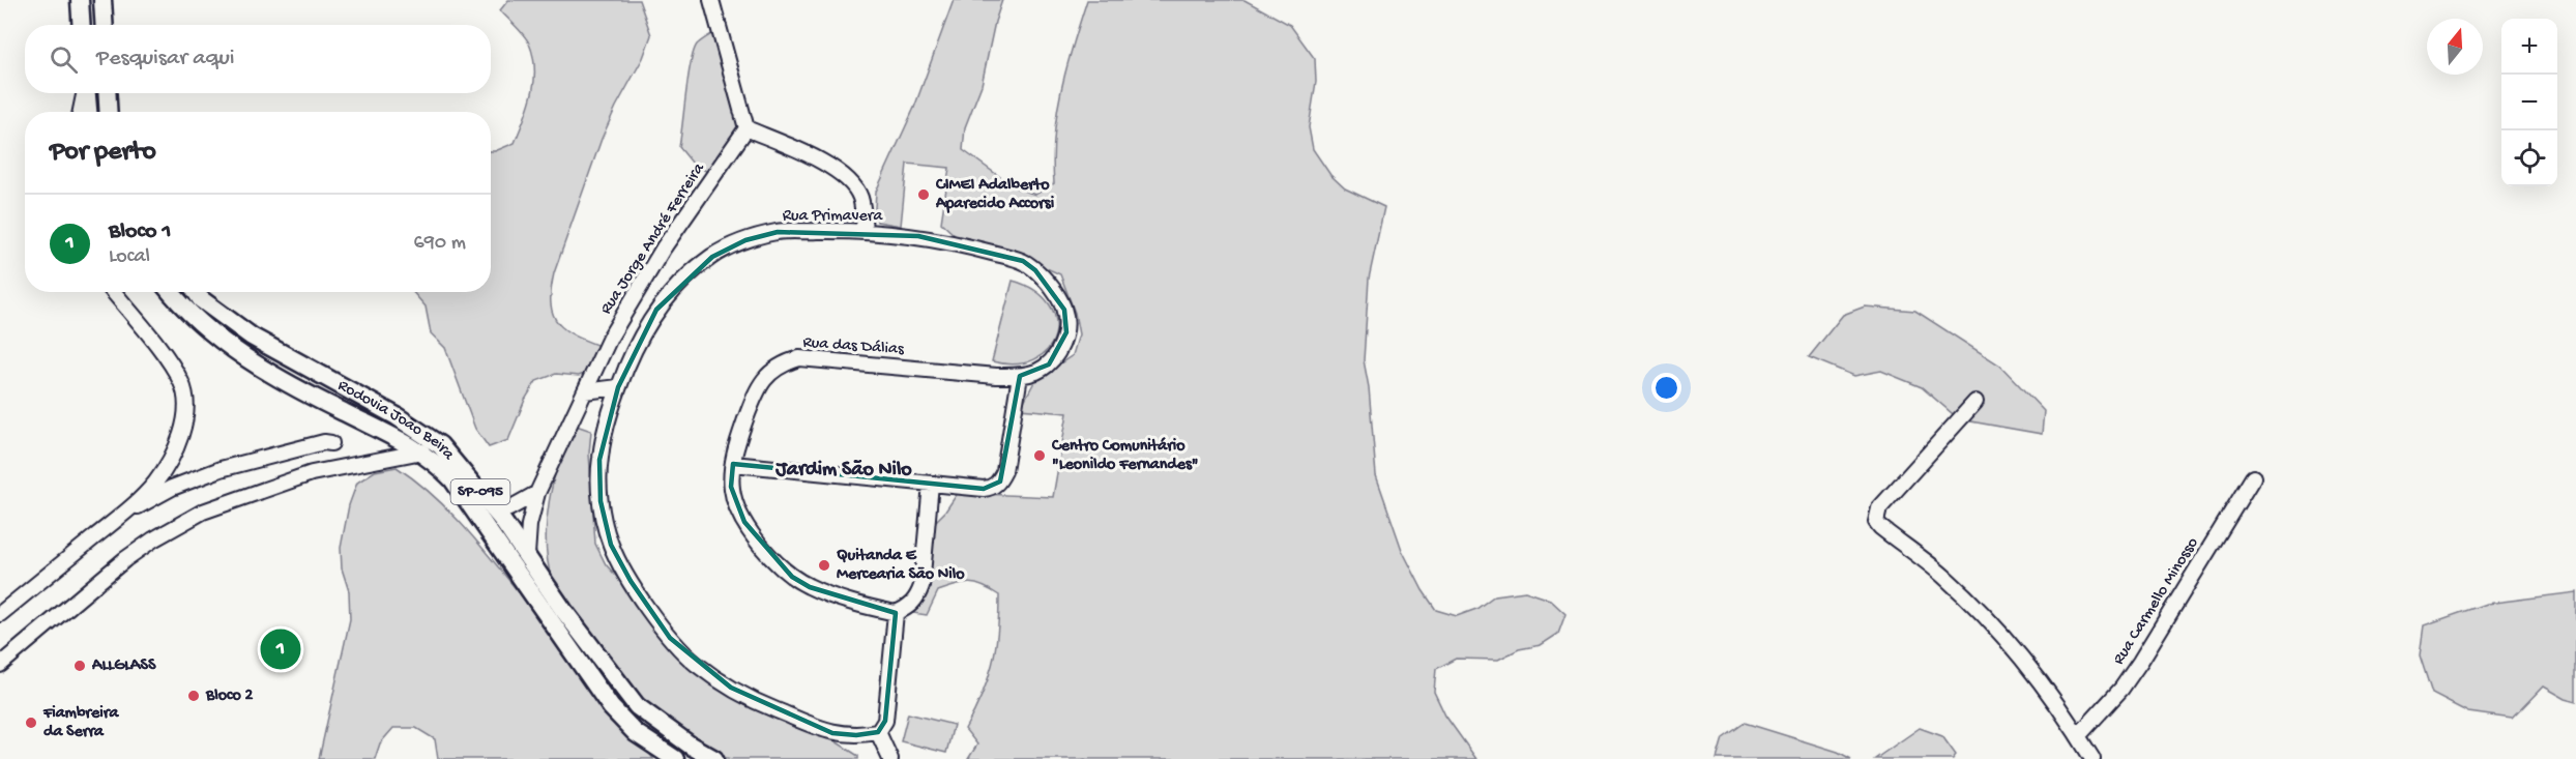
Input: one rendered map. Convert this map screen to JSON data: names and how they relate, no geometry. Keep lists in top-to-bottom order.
{
  "streets": {
    "main road": ["Rodovia João Beira", "SP-095"],
    "street": [
      "Rua Primavera",
      "Rua Jorge André Ferreira",
      "Rua das Dálias",
      "Rua Carmello Minosso"
    ]
  },
  "crossings": [
    ["Rua Primavera", "Rua das Dálias"],
    ["Rua Jorge André Ferreira", "Rodovia João Beira"]
  ],
  "districts": ["Jardim São Nilo"],
  "places": [
    "CIMEI Adalberto Aparecido Accorsi",
    "Centro Comunitário \"Leonildo Fernandes\"",
    "Quitanda E Mercearia São Nilo",
    "ALLGLASS",
    "Bloco 2",
    "Fiambreira da Serra"
  ],
  "north": "top",
  "page": {
    "map_buttons": ["+", "−"],
    "search": "Pesquisar aqui",
    "heading": "Por perto",
    "list": [
      {
        "mark": "1",
        "name": "Bloco 1",
        "note": "Local",
        "value": "690 m"
      }
    ],
    "pins": "1"
  }
}
